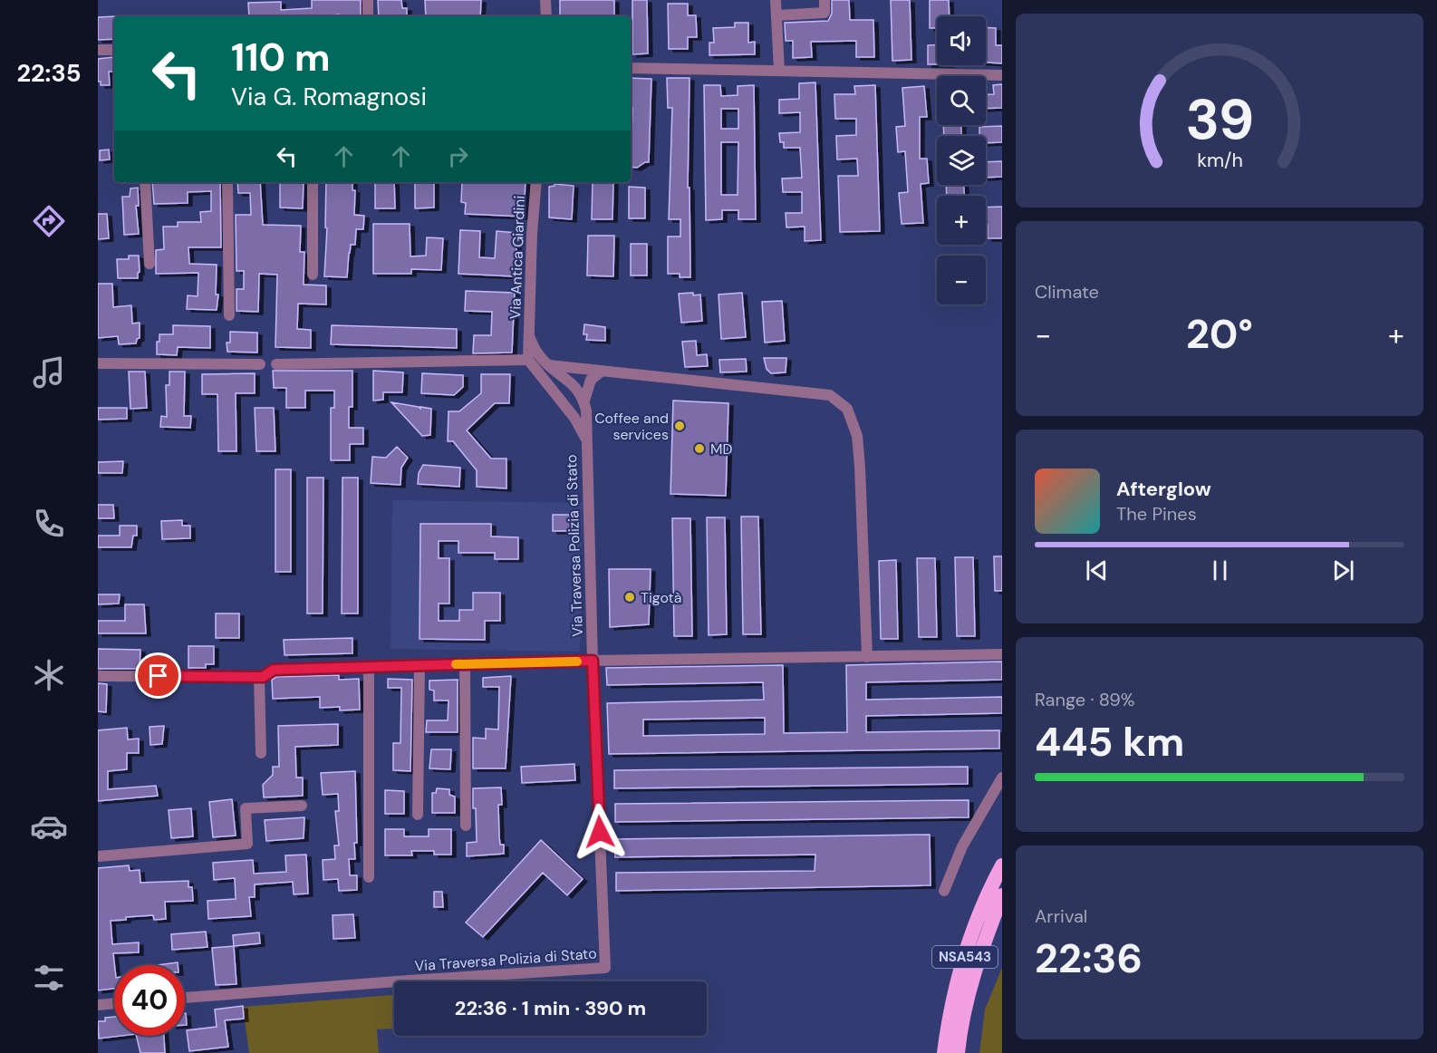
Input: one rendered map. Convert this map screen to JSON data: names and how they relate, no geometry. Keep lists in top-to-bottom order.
{
  "streets": {
    "highway": ["NSA543"],
    "street": ["Via Antica Giardini", "Via Traversa Polizia di Stato"]
  },
  "places": ["Coffee and services", "MD", "Tigotà"],
  "page": {
    "tabs": "22:35",
    "map_buttons": ["+", "−"],
    "turn": ["110 m", "Via G. Romagnosi"],
    "tile": [
      "Climate",
      ["Range · 89%", "445 km"],
      ["Arrival", "22:36"]
    ],
    "heat": ["−", "20°", "+"],
    "song": ["Afterglow", "The Pines"],
    "limit": "40",
    "trip": "22:36 · 1 min · 390 m",
    "gauge": ["39", "km/h"]
  }
}
